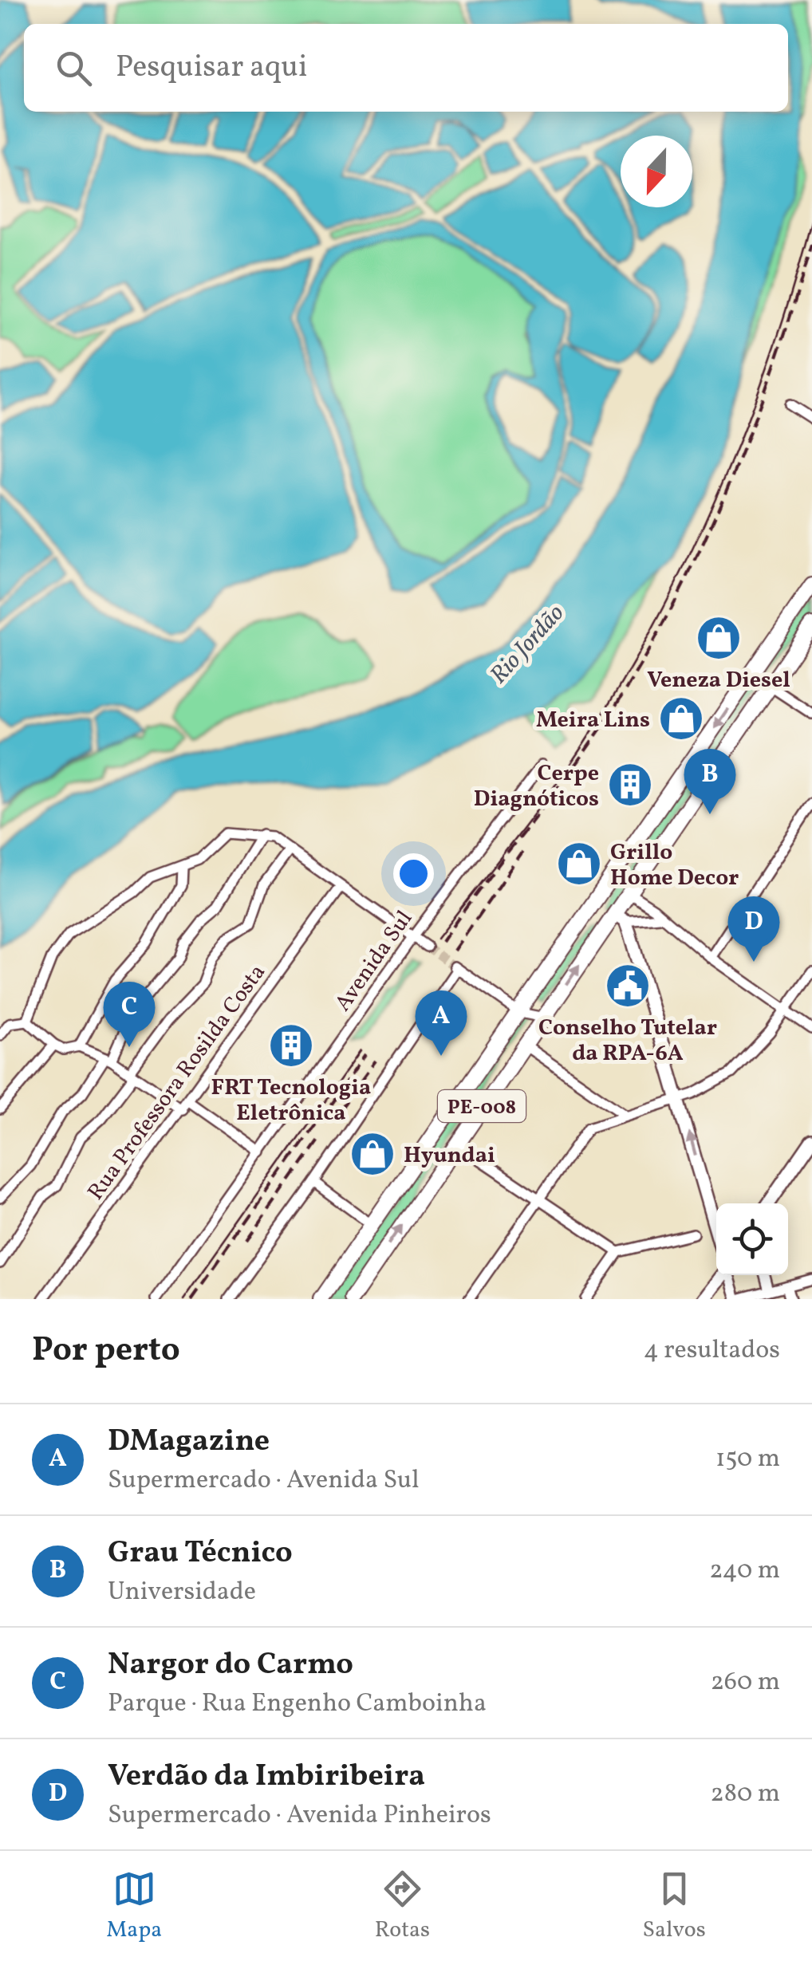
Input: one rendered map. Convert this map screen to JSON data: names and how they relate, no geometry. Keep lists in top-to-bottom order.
{
  "streets": {
    "highway": ["PE-008"],
    "street": ["Avenida Sul", "Rua Professora Rosilda Costa"]
  },
  "water": ["Rio Jordão"],
  "places": {
    "shop": [
      "Veneza Diesel",
      "Meira Lins",
      "Grillo Home Decor",
      "Hyundai"
    ],
    "building": ["Cerpe Diagnóticos", "FRT Tecnologia Eletrônica"],
    "public building": ["Conselho Tutelar da RPA-6A"]
  },
  "north": "bottom",
  "page": {
    "search": "Pesquisar aqui",
    "pins": [
      "B",
      "D",
      "C",
      "A"
    ],
    "heading": ["Por perto", "4 resultados"],
    "list": [
      {
        "mark": "A",
        "name": "DMagazine",
        "note": "Supermercado · Avenida Sul",
        "value": "150 m"
      },
      {
        "mark": "B",
        "name": "Grau Técnico",
        "note": "Universidade",
        "value": "240 m"
      },
      {
        "mark": "C",
        "name": "Nargor do Carmo",
        "note": "Parque · Rua Engenho Camboinha",
        "value": "260 m"
      },
      {
        "mark": "D",
        "name": "Verdão da Imbiribeira",
        "note": "Supermercado · Avenida Pinheiros",
        "value": "280 m"
      }
    ],
    "nav": ["Mapa", "Rotas", "Salvos"]
  }
}
